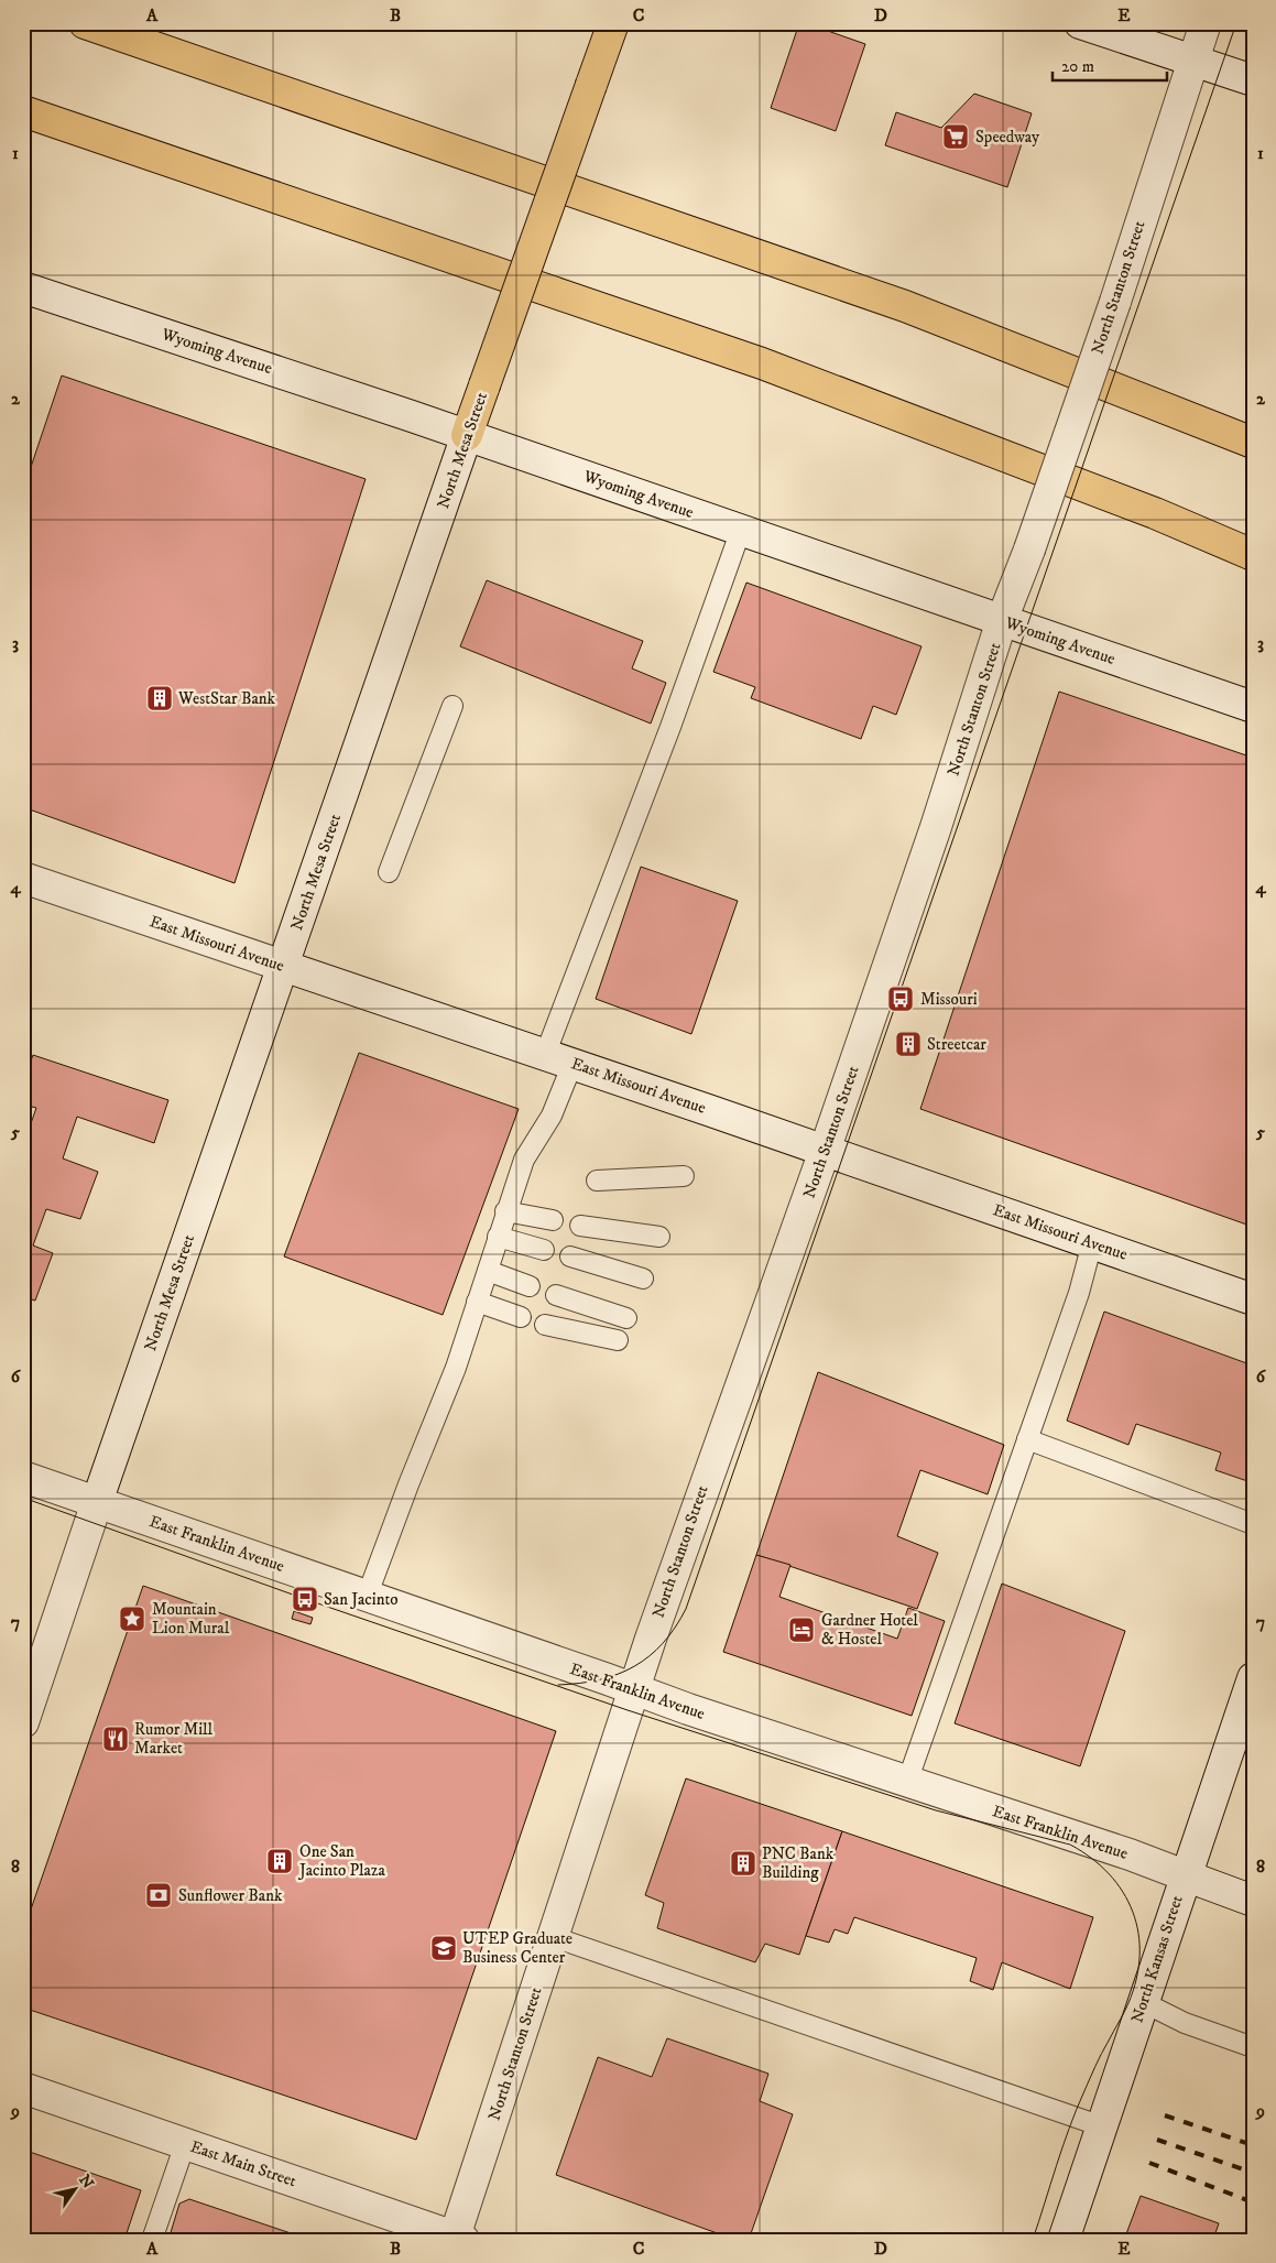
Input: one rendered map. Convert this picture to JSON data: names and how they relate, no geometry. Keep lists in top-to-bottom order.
{
  "streets": {
    "main road": ["North Mesa Street"],
    "street": [
      "North Stanton Street",
      "Wyoming Avenue",
      "East Missouri Avenue",
      "East Franklin Avenue",
      "North Kansas Street",
      "East Main Street"
    ]
  },
  "crossings": [
    ["North Stanton Street", "Wyoming Avenue"],
    ["North Stanton Street", "East Missouri Avenue"],
    ["North Stanton Street", "East Franklin Avenue"],
    ["North Stanton Street", "East Main Street"],
    ["Wyoming Avenue", "North Mesa Street"],
    ["North Mesa Street", "East Missouri Avenue"],
    ["North Mesa Street", "East Franklin Avenue"],
    ["East Franklin Avenue", "North Kansas Street"]
  ],
  "places": {
    "supermarket": ["Speedway"],
    "building": [
      "WestStar Bank",
      "Streetcar",
      "One San Jacinto Plaza",
      "PNC Bank Building"
    ],
    "bus stop": ["Missouri", "San Jacinto"],
    "place": ["Mountain Lion Mural"],
    "hotel": ["Gardner Hotel & Hostel"],
    "restaurant": ["Rumor Mill Market"],
    "bank": ["Sunflower Bank"],
    "school or university": ["UTEP Graduate Business Center"]
  },
  "scale_bar": "20 m",
  "north": "top right",
  "grid": {
    "columns": [
      "A",
      "B",
      "C",
      "D",
      "E"
    ],
    "rows": [
      "1",
      "2",
      "3",
      "4",
      "5",
      "6",
      "7",
      "8",
      "9"
    ]
  }
}
